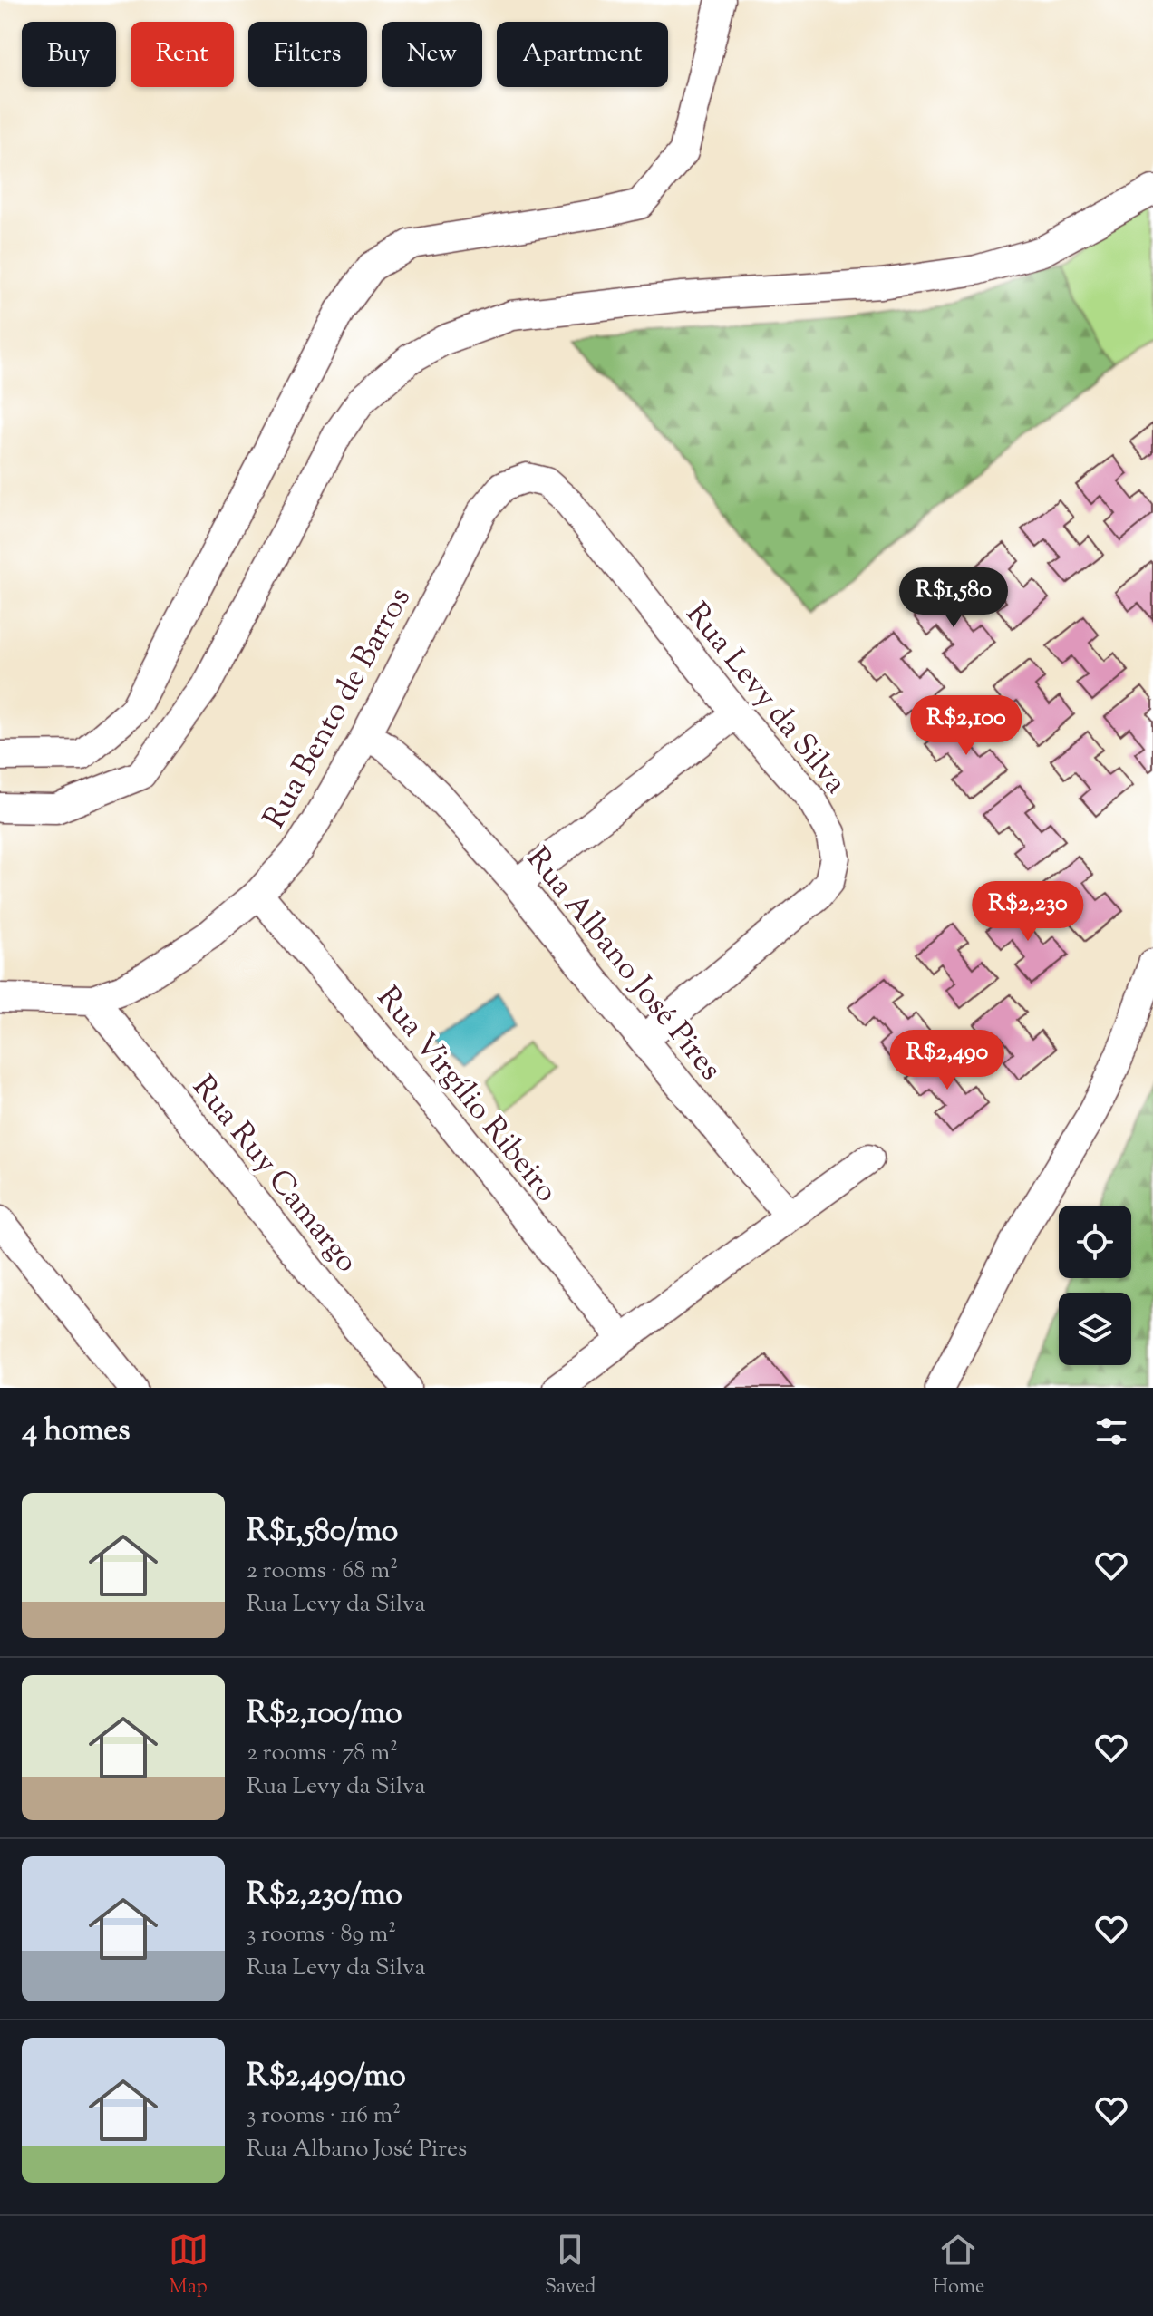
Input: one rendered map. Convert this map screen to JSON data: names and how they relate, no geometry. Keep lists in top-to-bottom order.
{
  "streets": {
    "street": [
      "Rua Levy da Silva",
      "Rua Bento de Barros",
      "Rua Albano José Pires",
      "Rua Virgílio Ribeiro",
      "Rua Ruy Camargo"
    ]
  },
  "crossings": [
    ["Rua Levy da Silva", "Rua Bento de Barros"],
    ["Rua Levy da Silva", "Rua Albano José Pires"],
    ["Rua Bento de Barros", "Rua Albano José Pires"],
    ["Rua Bento de Barros", "Rua Virgílio Ribeiro"],
    ["Rua Bento de Barros", "Rua Ruy Camargo"]
  ],
  "page": {
    "chip": [
      "Buy",
      "Rent",
      "Filters",
      "New",
      "Apartment"
    ],
    "price": [
      "R$1,580",
      "R$2,100",
      "R$2,230",
      "R$2,490"
    ],
    "heading": "4 homes",
    "list": [
      {
        "name": "R$1,580/mo",
        "note": "2 rooms · 68 m² · Rua Levy da Silva"
      },
      {
        "name": "R$2,100/mo",
        "note": "2 rooms · 78 m² · Rua Levy da Silva"
      },
      {
        "name": "R$2,230/mo",
        "note": "3 rooms · 89 m² · Rua Levy da Silva"
      },
      {
        "name": "R$2,490/mo",
        "note": "3 rooms · 116 m² · Rua Albano José Pires"
      }
    ],
    "tabs": ["Map", "Saved", "Home"]
  }
}
